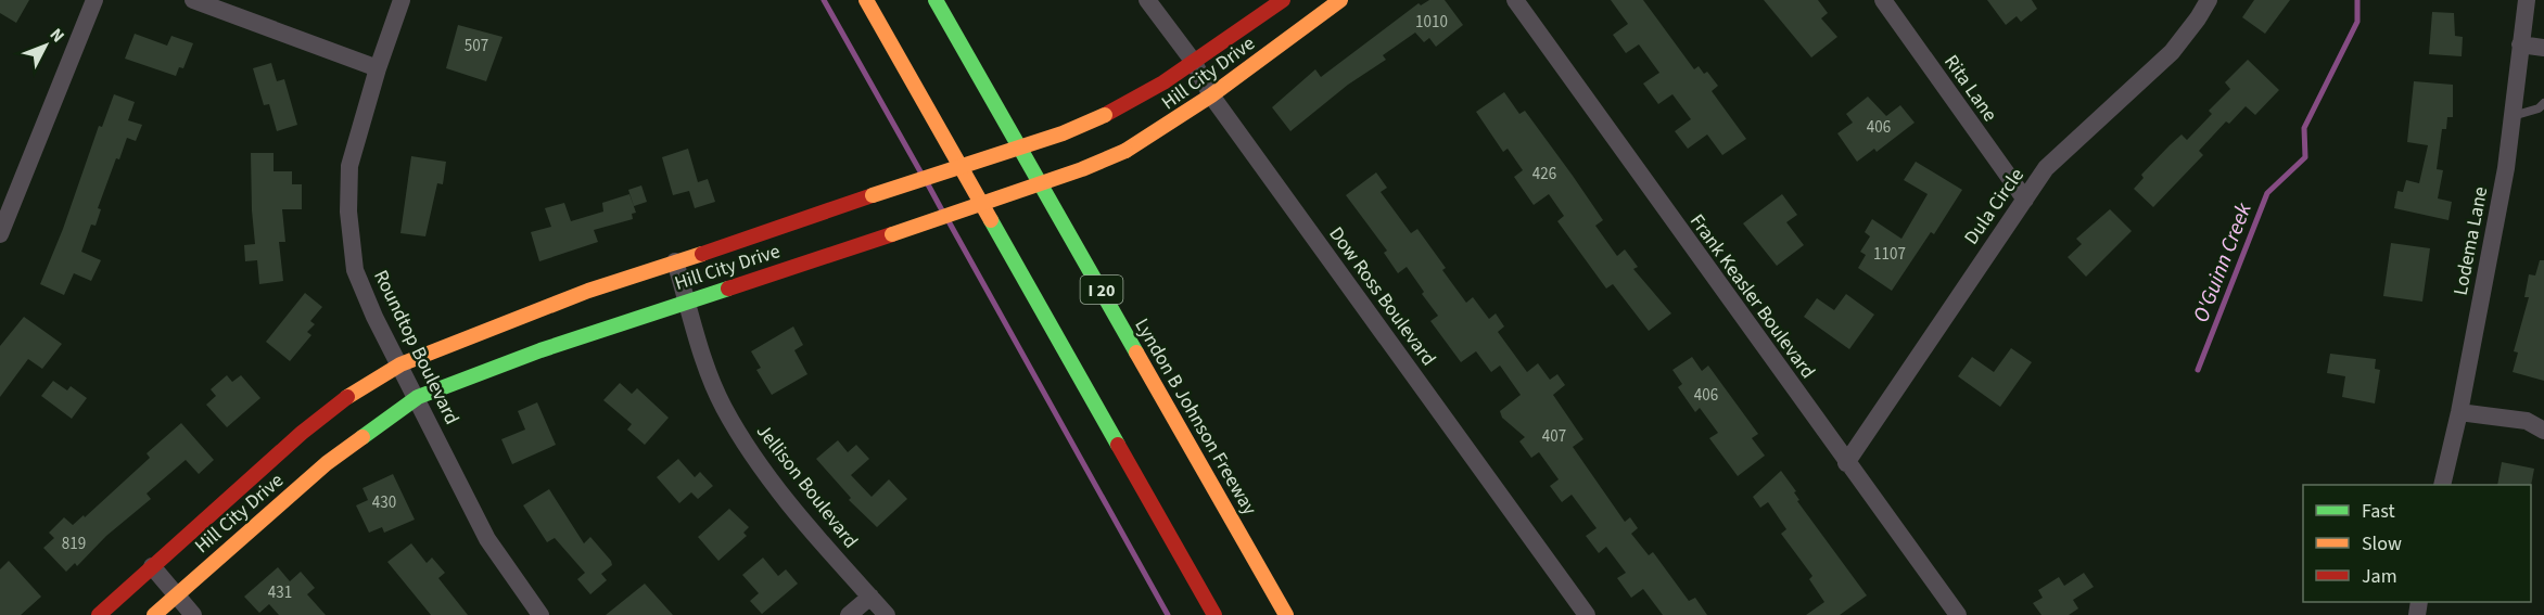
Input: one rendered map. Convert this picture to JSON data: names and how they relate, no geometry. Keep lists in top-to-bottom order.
{
  "streets": {
    "main road": ["Hill City Drive", "I 20", "Lyndon B Johnson Freeway"],
    "street": [
      "Rita Lane",
      "Dula Circle",
      "Lodema Lane",
      "Dow Ross Boulevard",
      "Frank Keasler Boulevard",
      "Roundtop Boulevard",
      "Jellison Boulevard"
    ]
  },
  "crossings": [
    ["Hill City Drive", "Dow Ross Boulevard"],
    ["Hill City Drive", "Roundtop Boulevard"],
    ["Hill City Drive", "Jellison Boulevard"],
    ["Rita Lane", "Dula Circle"],
    ["Dula Circle", "Frank Keasler Boulevard"]
  ],
  "water": ["O'Guinn Creek"],
  "house_numbers": [
    "1010",
    "507",
    "406",
    "426",
    "1107",
    "406",
    "407",
    "430",
    "819",
    "431"
  ],
  "legend": ["Fast", "Slow", "Jam"],
  "north": "top right"
}
